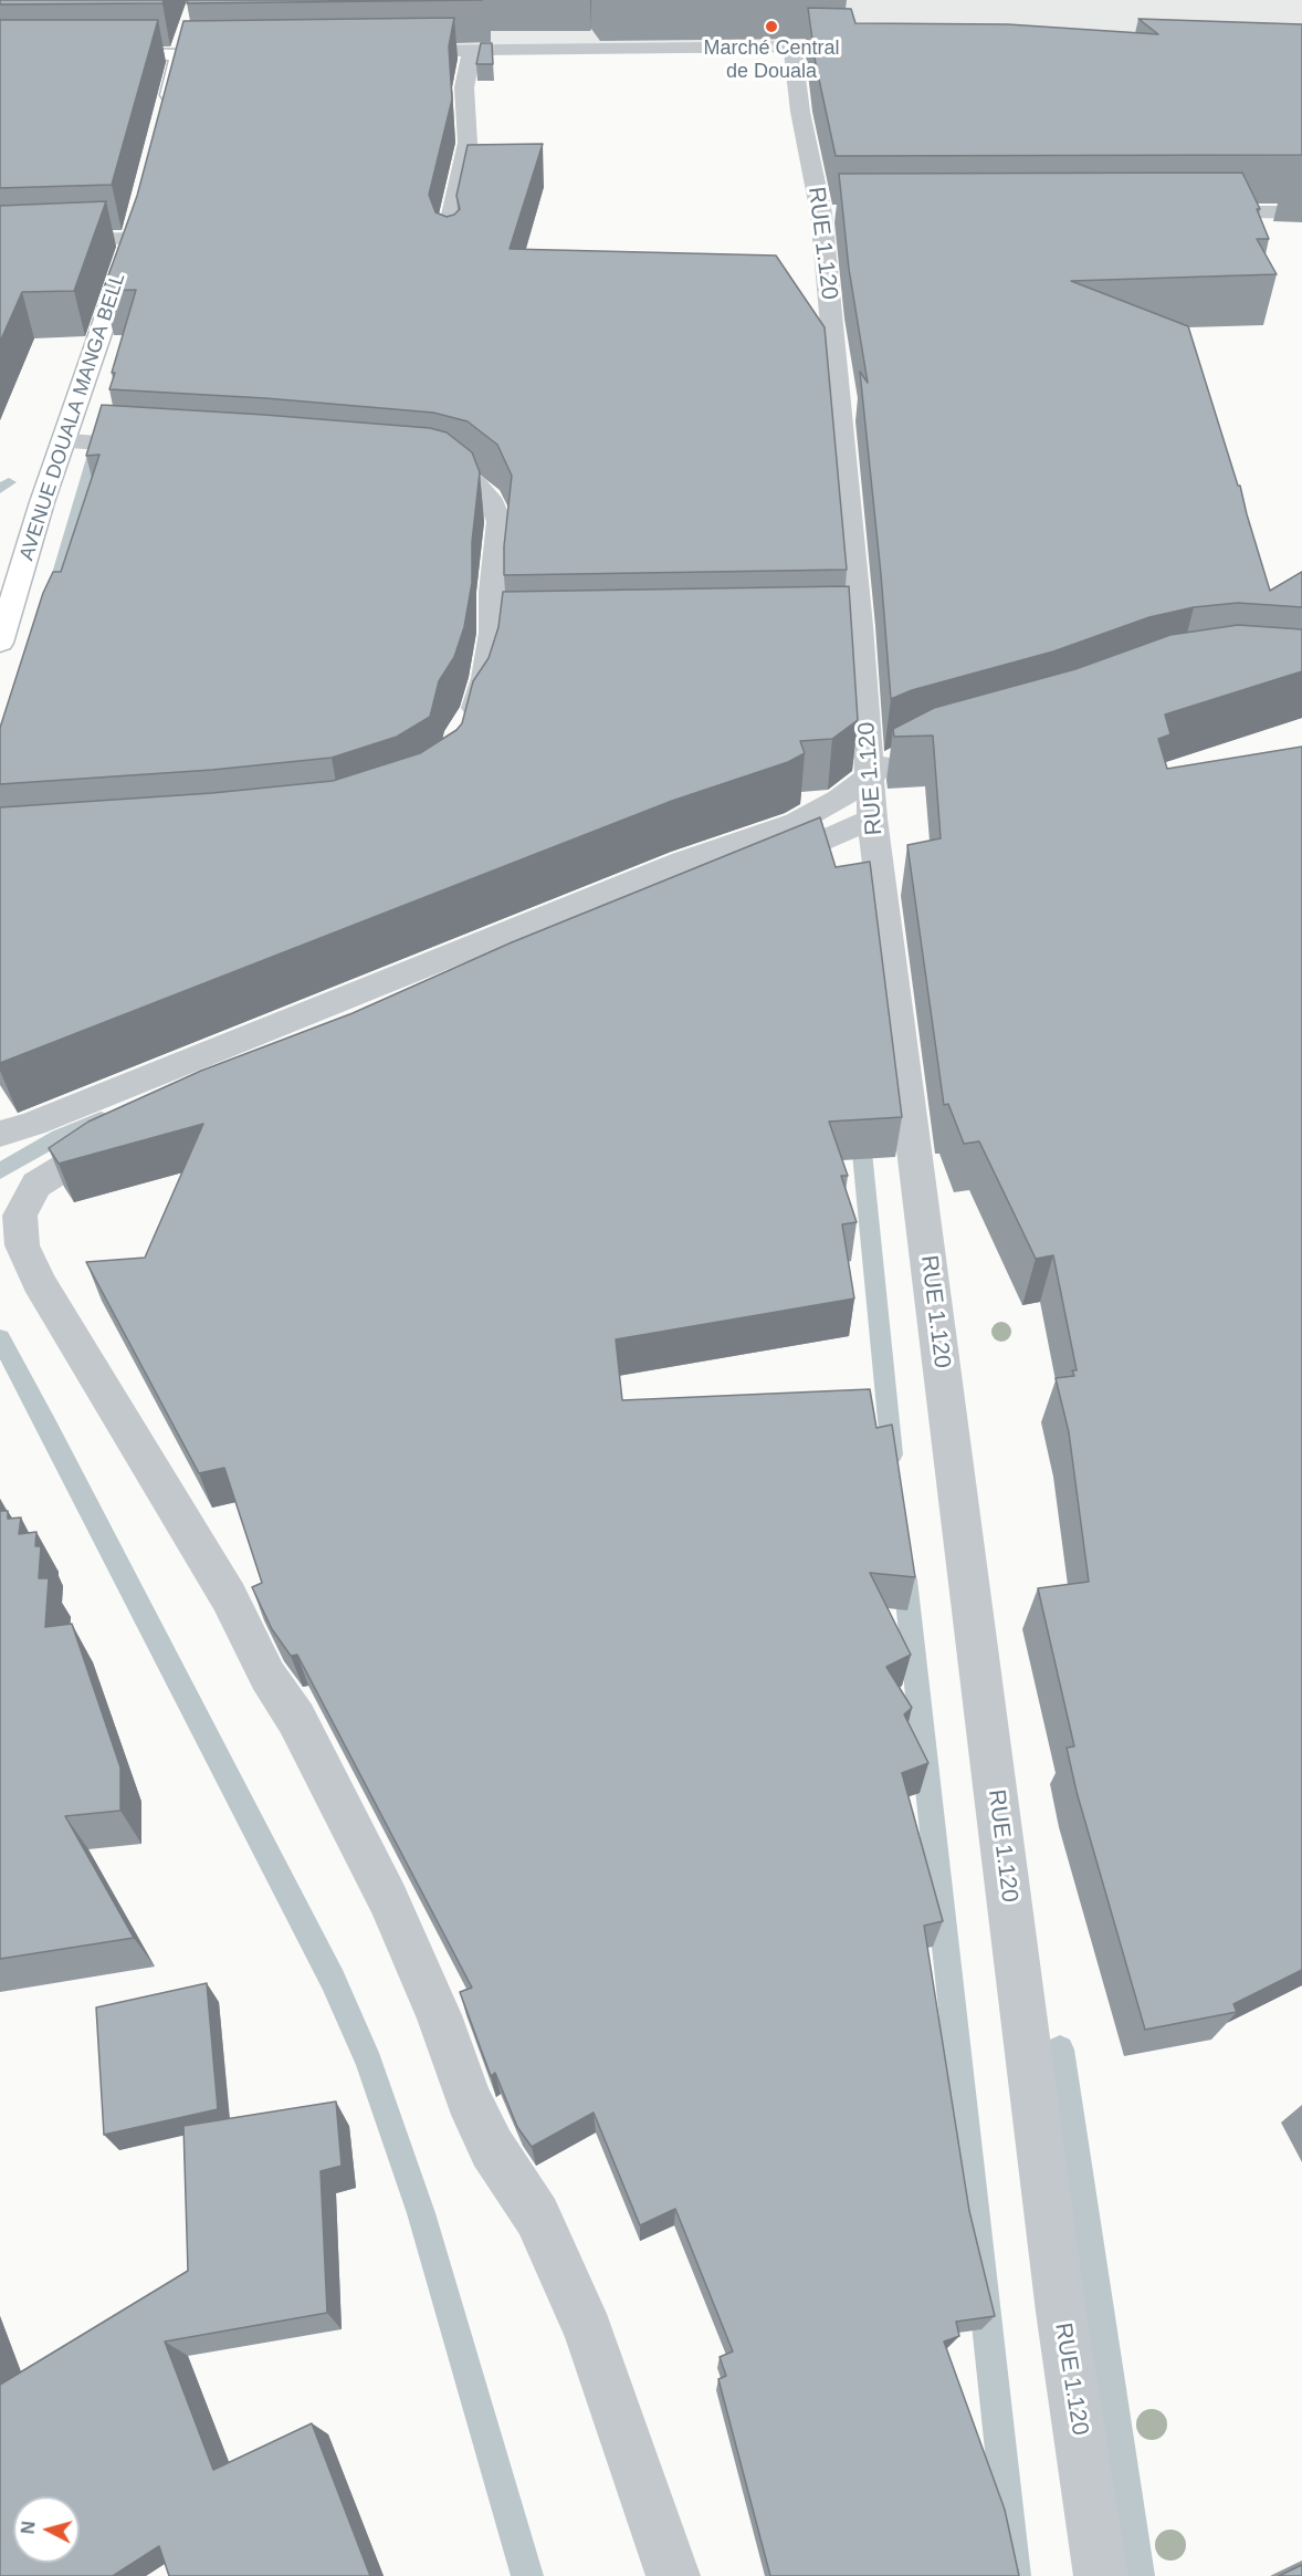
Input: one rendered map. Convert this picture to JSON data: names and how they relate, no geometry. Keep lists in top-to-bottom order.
{
  "streets": {
    "street": ["RUE 1.120", "AVENUE DOUALA MANGA BELL"]
  },
  "places": ["Marché Central de Douala"],
  "north": "left"
}
